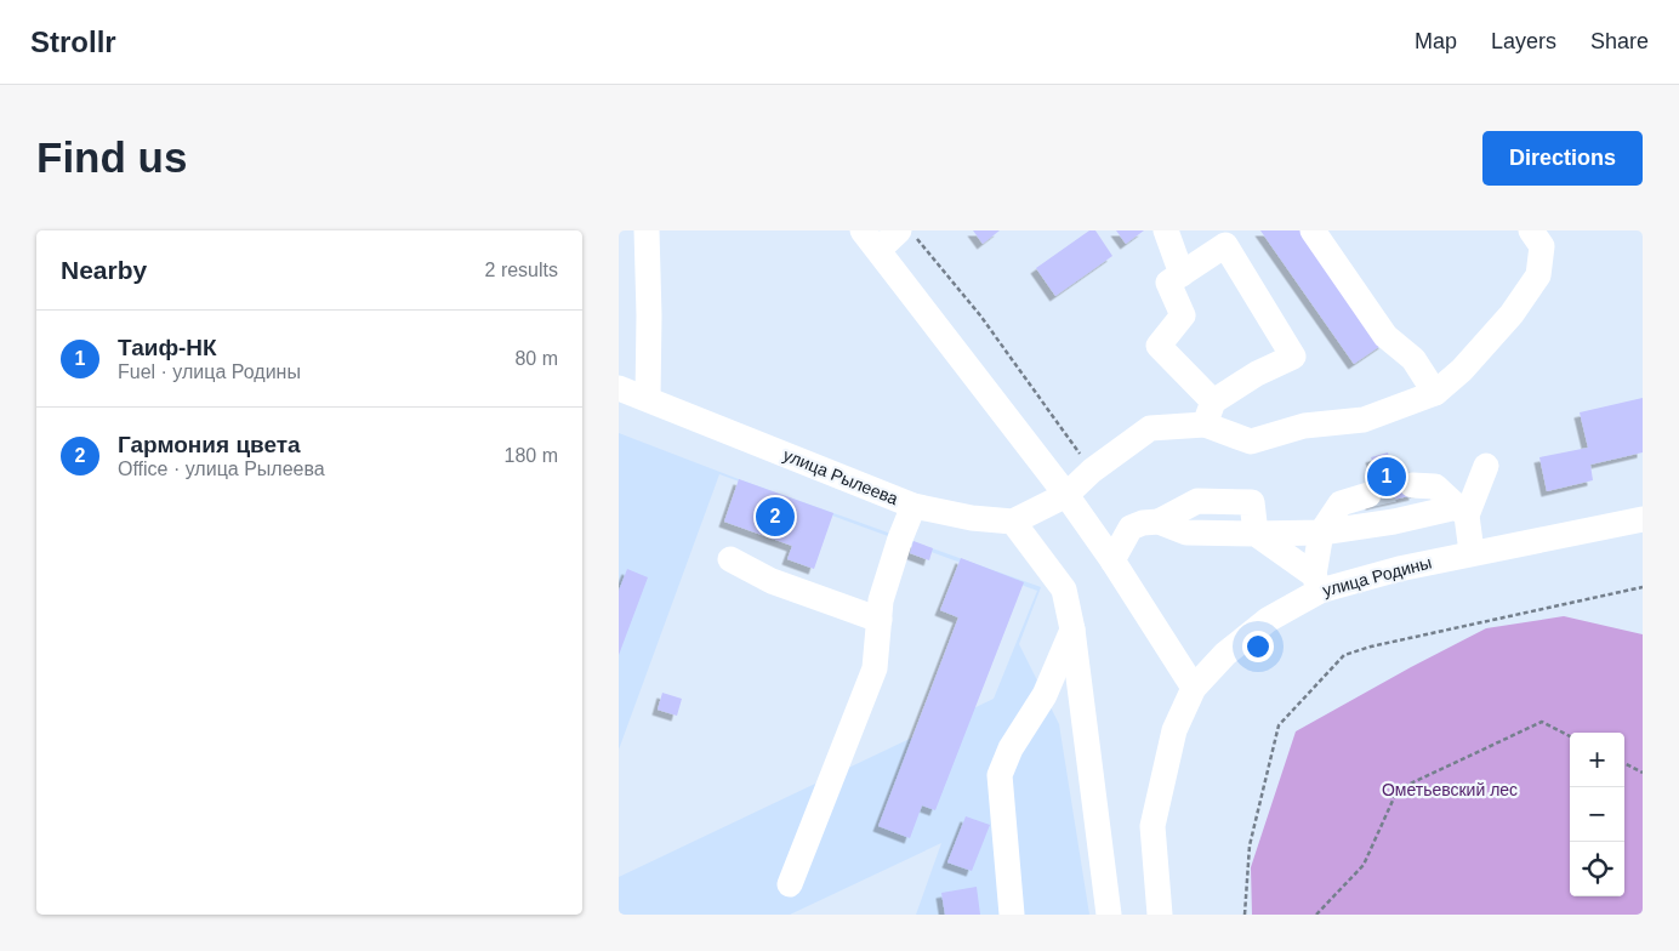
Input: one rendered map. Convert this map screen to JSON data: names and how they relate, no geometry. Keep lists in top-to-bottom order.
{
  "streets": {
    "street": ["улица Рылеева", "улица Родины"]
  },
  "parks": ["Ометьевский лес"],
  "page": {
    "header": "Strollr",
    "nav": ["Map", "Layers", "Share"],
    "buttons": "Directions",
    "title": "Find us",
    "heading": ["Nearby", "2 results"],
    "list": [
      {
        "mark": "1",
        "name": "Таиф-НК",
        "note": "Fuel · улица Родины",
        "value": "80 m"
      },
      {
        "mark": "2",
        "name": "Гармония цвета",
        "note": "Office · улица Рылеева",
        "value": "180 m"
      }
    ],
    "pins": ["1", "2"],
    "map_buttons": ["+", "−"]
  }
}
